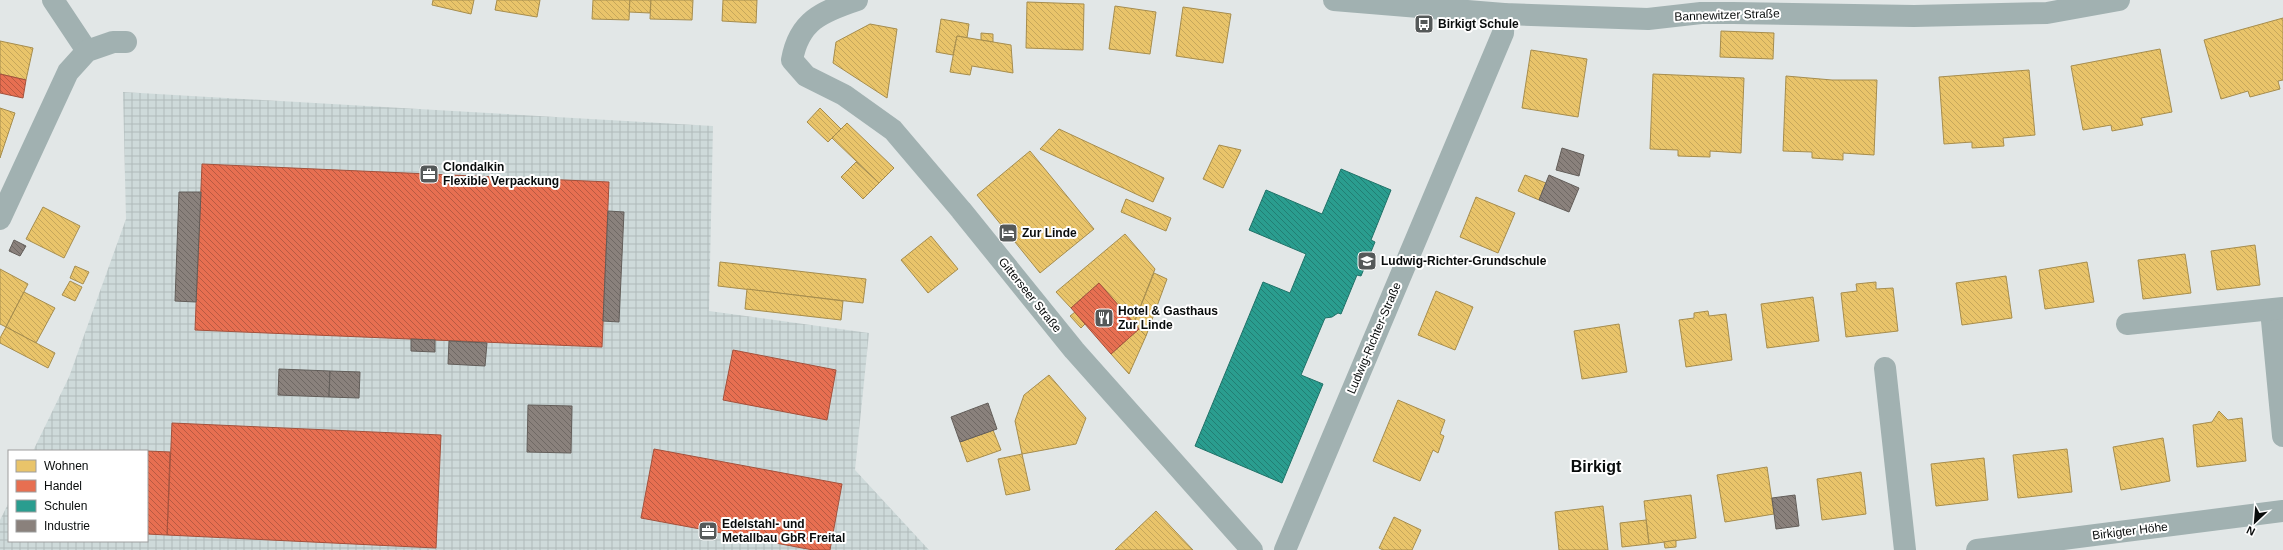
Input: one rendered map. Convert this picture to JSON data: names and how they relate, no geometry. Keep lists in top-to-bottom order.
{
  "streets": {
    "street": [
      "Bannewitzer Straße",
      "Gitterseer Straße",
      "Ludwig-Richter-Straße",
      "Birkigter Höhe"
    ]
  },
  "crossings": [
    ["Bannewitzer Straße", "Ludwig-Richter-Straße"]
  ],
  "districts": ["Birkigt"],
  "places": {
    "bus stop": ["Birkigt Schule"],
    "office": ["Clondalkin Flexible Verpackung", "Edelstahl- und Metallbau GbR Freital"],
    "hotel": ["Zur Linde"],
    "school or university": ["Ludwig-Richter-Grundschule"],
    "restaurant": ["Hotel & Gasthaus Zur Linde"]
  },
  "legend": [
    "Wohnen",
    "Handel",
    "Schulen",
    "Industrie"
  ],
  "north": "bottom left"
}
